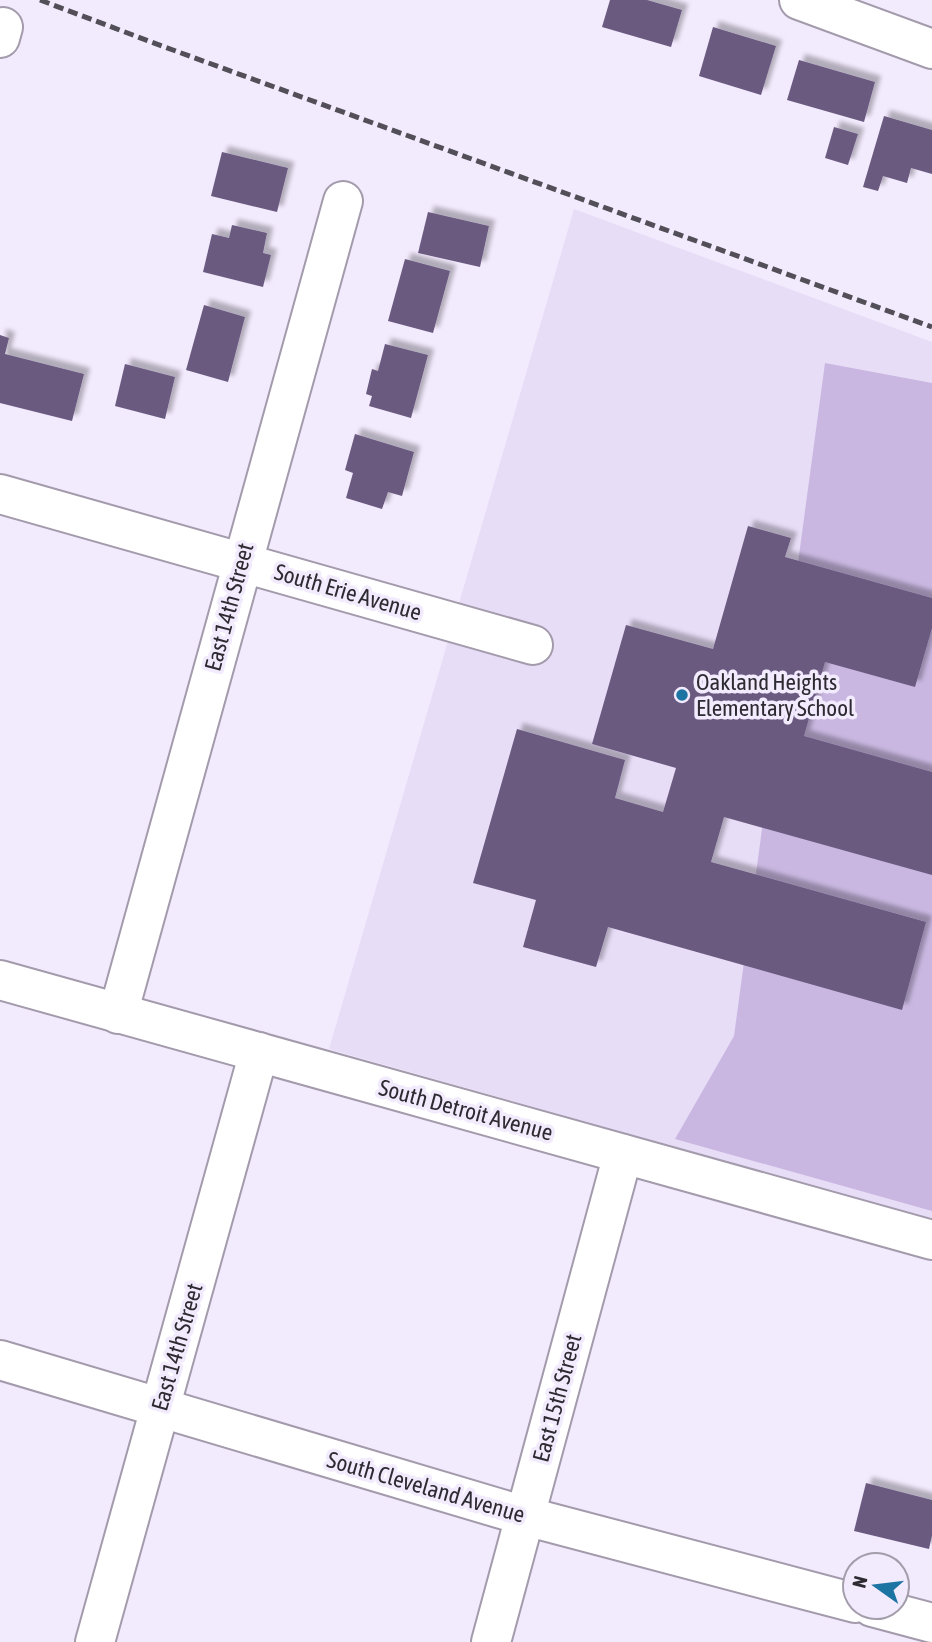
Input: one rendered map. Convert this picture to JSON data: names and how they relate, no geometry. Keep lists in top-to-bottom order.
{
  "streets": {
    "street": [
      "South Erie Avenue",
      "East 14th Street",
      "South Detroit Avenue",
      "East 15th Street",
      "South Cleveland Avenue"
    ]
  },
  "crossings": [
    ["South Erie Avenue", "East 14th Street"],
    ["East 14th Street", "South Detroit Avenue"],
    ["East 14th Street", "South Cleveland Avenue"],
    ["South Detroit Avenue", "East 15th Street"],
    ["East 15th Street", "South Cleveland Avenue"]
  ],
  "places": ["Oakland Heights Elementary School"],
  "north": "left"
}
